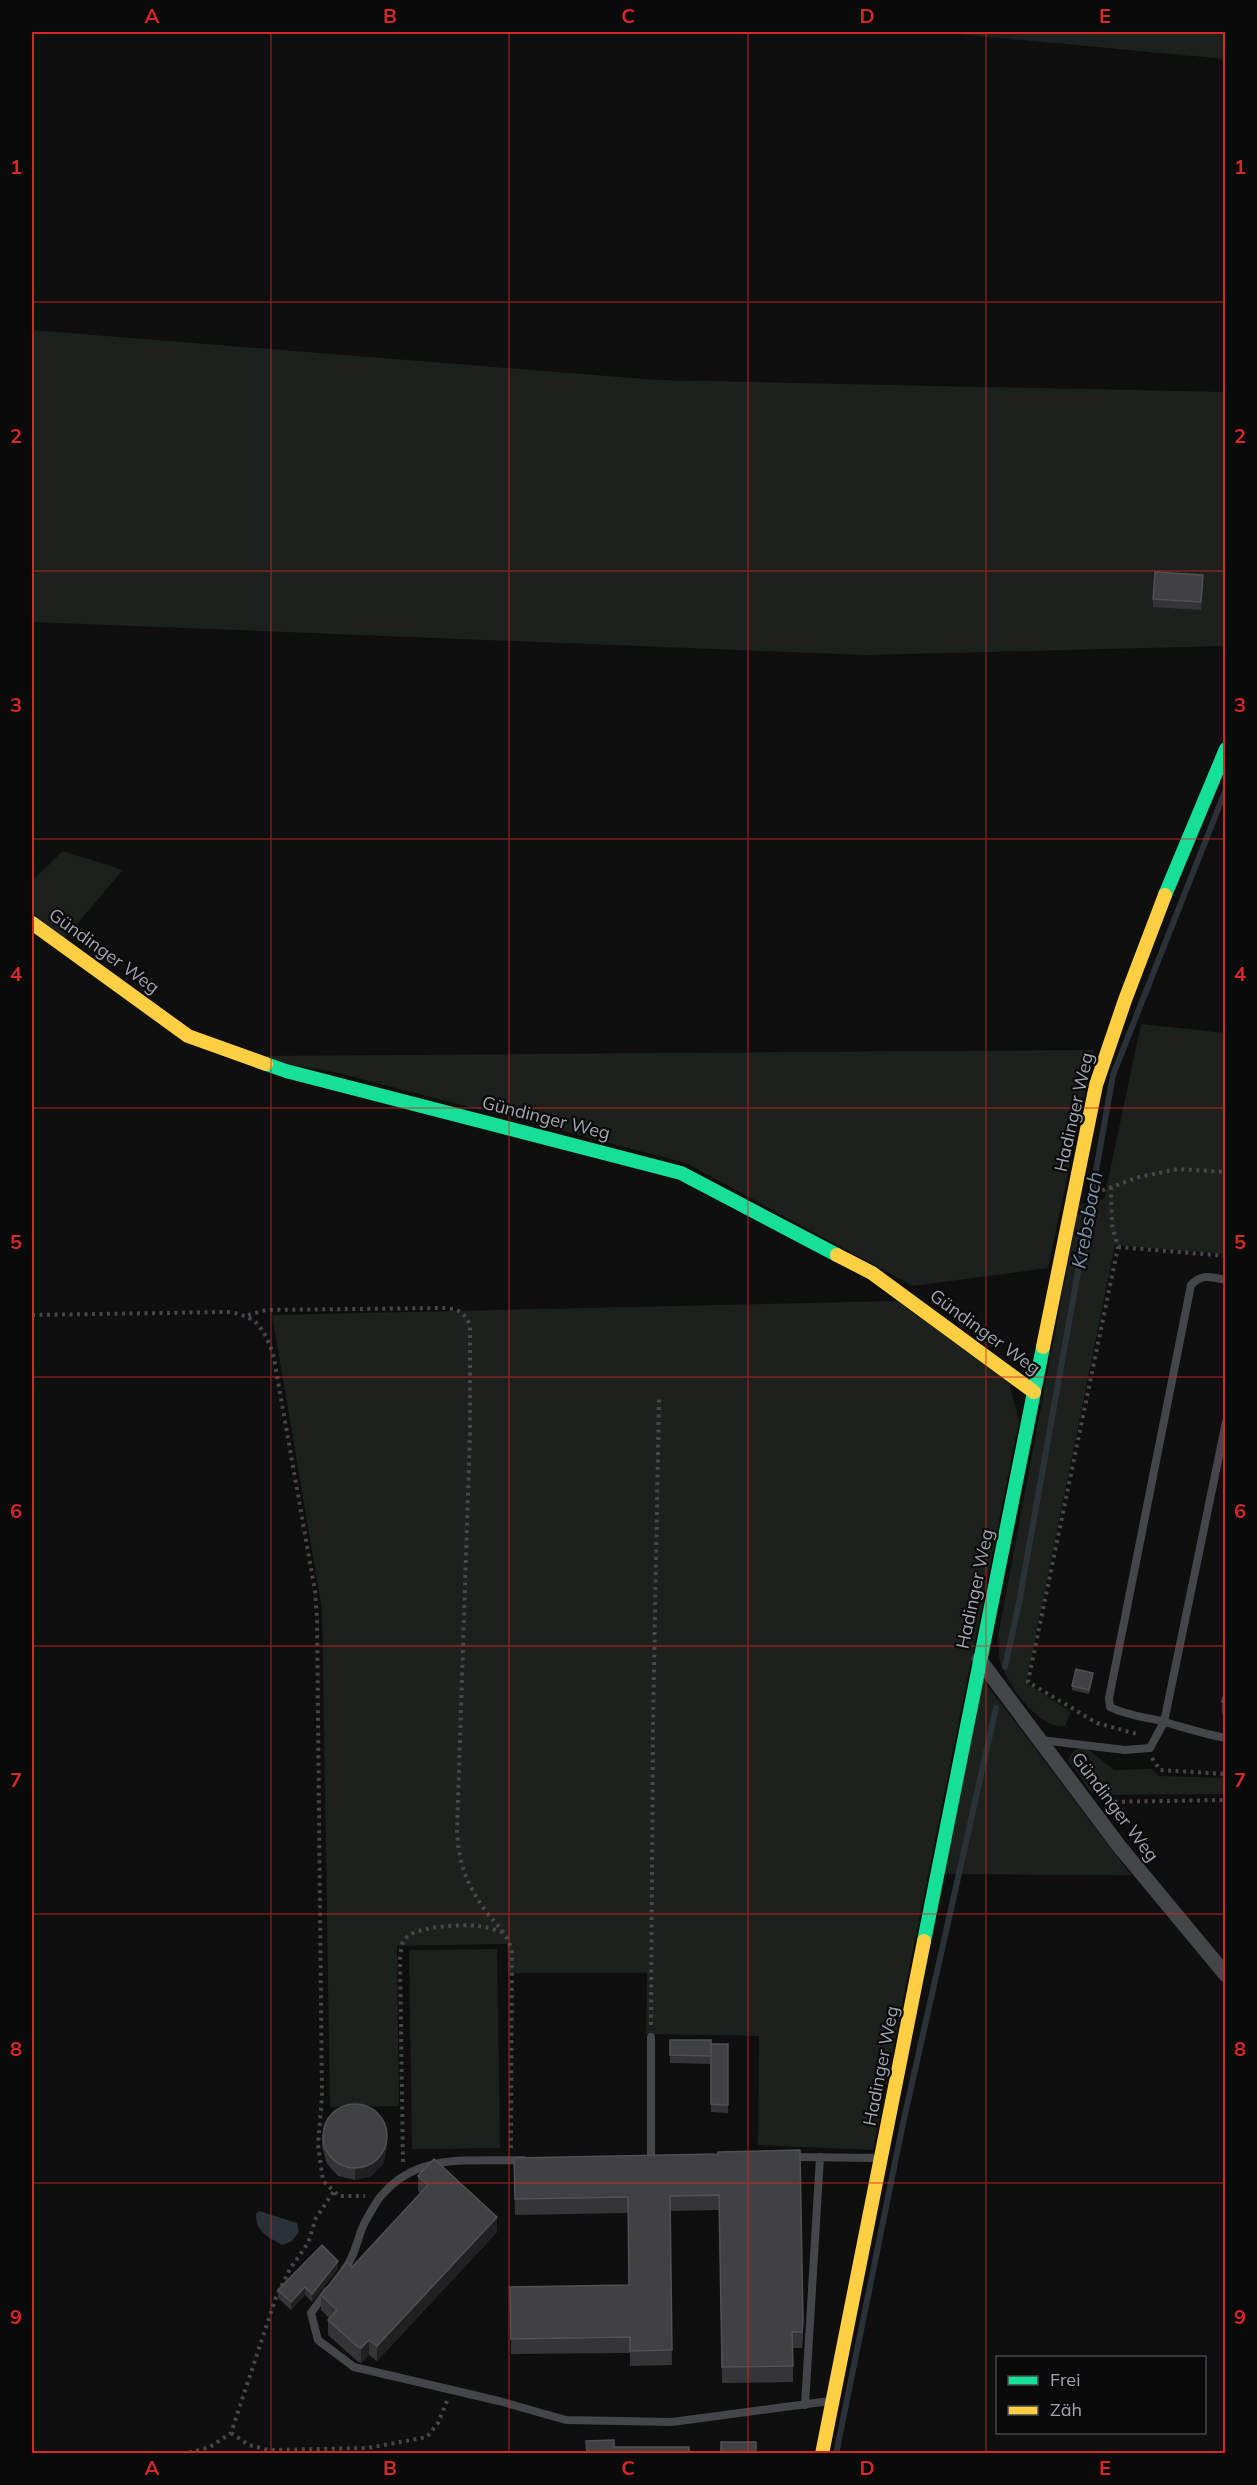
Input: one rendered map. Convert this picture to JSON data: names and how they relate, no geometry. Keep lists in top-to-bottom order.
{
  "streets": {
    "street": ["Gündinger Weg", "Hadinger Weg"]
  },
  "crossings": [
    ["Gündinger Weg", "Hadinger Weg"]
  ],
  "water": ["Krebsbach"],
  "legend": ["Frei", "Zäh"],
  "grid": {
    "columns": [
      "A",
      "B",
      "C",
      "D",
      "E"
    ],
    "rows": [
      "1",
      "2",
      "3",
      "4",
      "5",
      "6",
      "7",
      "8",
      "9"
    ]
  }
}
